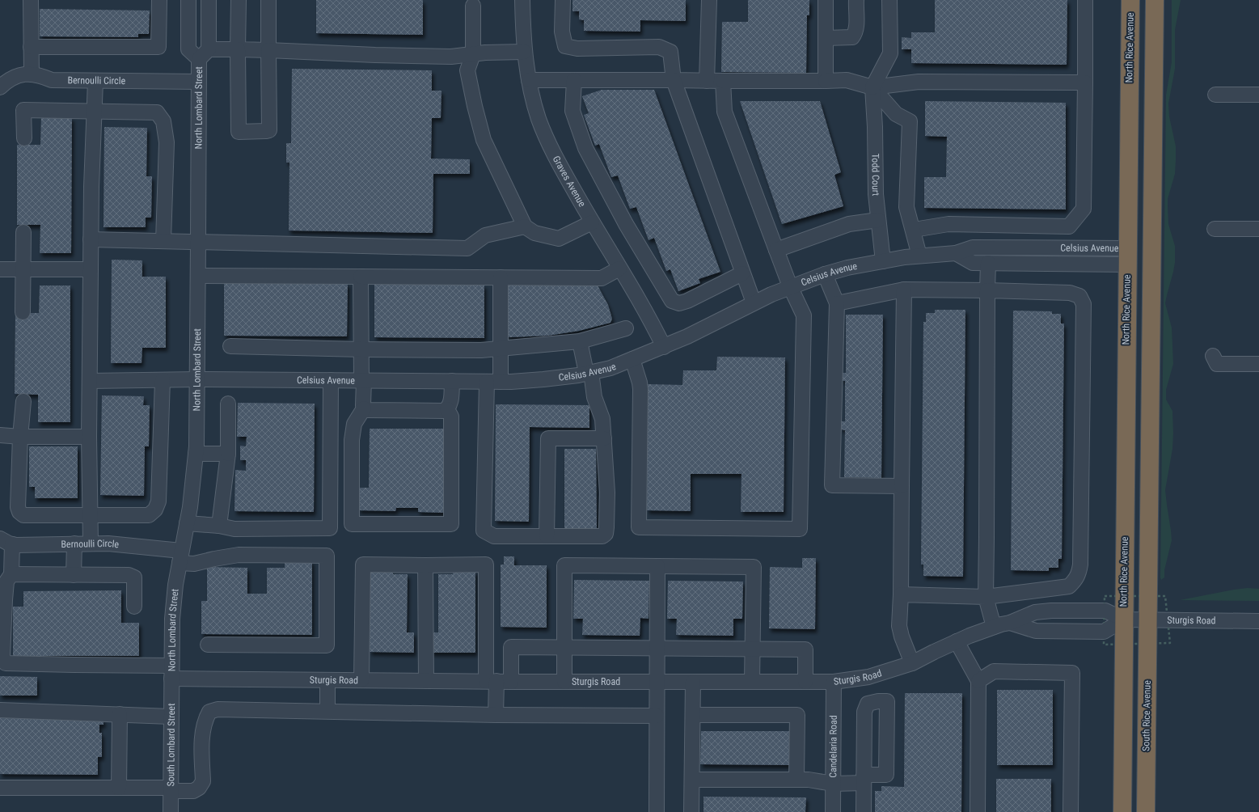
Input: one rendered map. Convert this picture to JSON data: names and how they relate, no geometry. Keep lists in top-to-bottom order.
{
  "streets": {
    "highway": ["North Rice Avenue", "South Rice Avenue"],
    "street": [
      "Bernoulli Circle",
      "North Lombard Street",
      "Todd Court",
      "Graves Avenue",
      "Celsius Avenue",
      "Sturgis Road",
      "South Lombard Street",
      "Candelaria Road"
    ]
  },
  "crossings": [
    ["North Rice Avenue", "Celsius Avenue"],
    ["North Rice Avenue", "Sturgis Road"],
    ["Bernoulli Circle", "North Lombard Street"],
    ["North Lombard Street", "Celsius Avenue"],
    ["North Lombard Street", "Sturgis Road"],
    ["North Lombard Street", "South Lombard Street"],
    ["Todd Court", "Celsius Avenue"],
    ["Graves Avenue", "Celsius Avenue"],
    ["Sturgis Road", "South Rice Avenue"],
    ["Sturgis Road", "South Lombard Street"],
    ["Sturgis Road", "Candelaria Road"]
  ]
}
